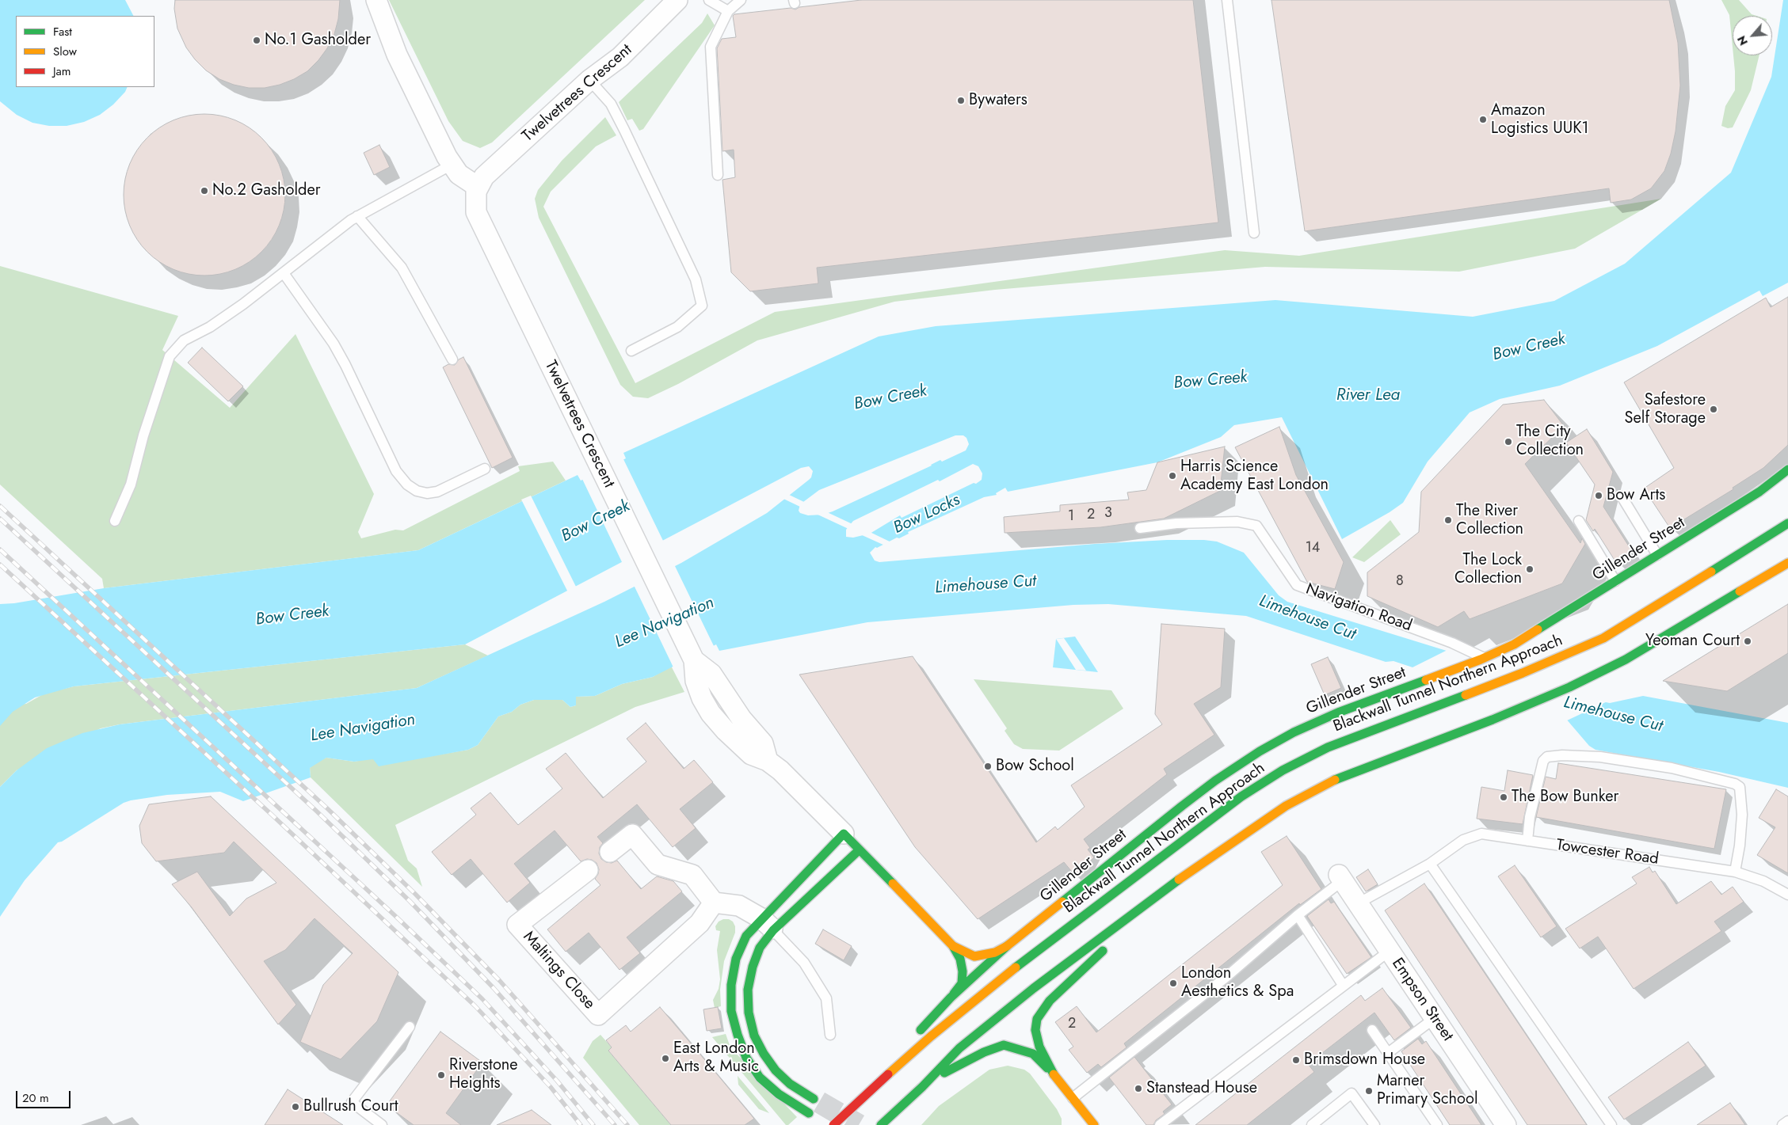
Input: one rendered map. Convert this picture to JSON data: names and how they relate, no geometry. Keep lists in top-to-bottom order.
{
  "streets": {
    "main road": ["Twelvetrees Crescent", "Gillender Street", "Blackwall Tunnel Northern Approach"],
    "street": ["Maltings Close", "Empson Street"],
    "lane": ["Navigation Road", "Towcester Road"]
  },
  "crossings": [
    ["Twelvetrees Crescent", "Gillender Street"],
    ["Gillender Street", "Navigation Road"],
    ["Towcester Road", "Empson Street"]
  ],
  "water": [
    "Bow Creek",
    "River Lea",
    "Bow Locks",
    "Limehouse Cut",
    "Lee Navigation"
  ],
  "places": [
    "No.1 Gasholder",
    "Bywaters",
    "Amazon Logistics UUK1",
    "No.2 Gasholder",
    "Safestore Self Storage",
    "The City Collection",
    "Harris Science Academy East London",
    "Bow Arts",
    "The River Collection",
    "The Lock Collection",
    "Yeoman Court",
    "Bow School",
    "The Bow Bunker",
    "London Aesthetics & Spa",
    "East London Arts & Music",
    "Brimsdown House",
    "Riverstone Heights",
    "Stanstead House",
    "Marner Primary School",
    "Bullrush Court"
  ],
  "house_numbers": [
    "3",
    "2",
    "1",
    "14",
    "8",
    "2"
  ],
  "legend": ["Fast", "Slow", "Jam"],
  "scale_bar": "20 m",
  "north": "bottom left"
}
